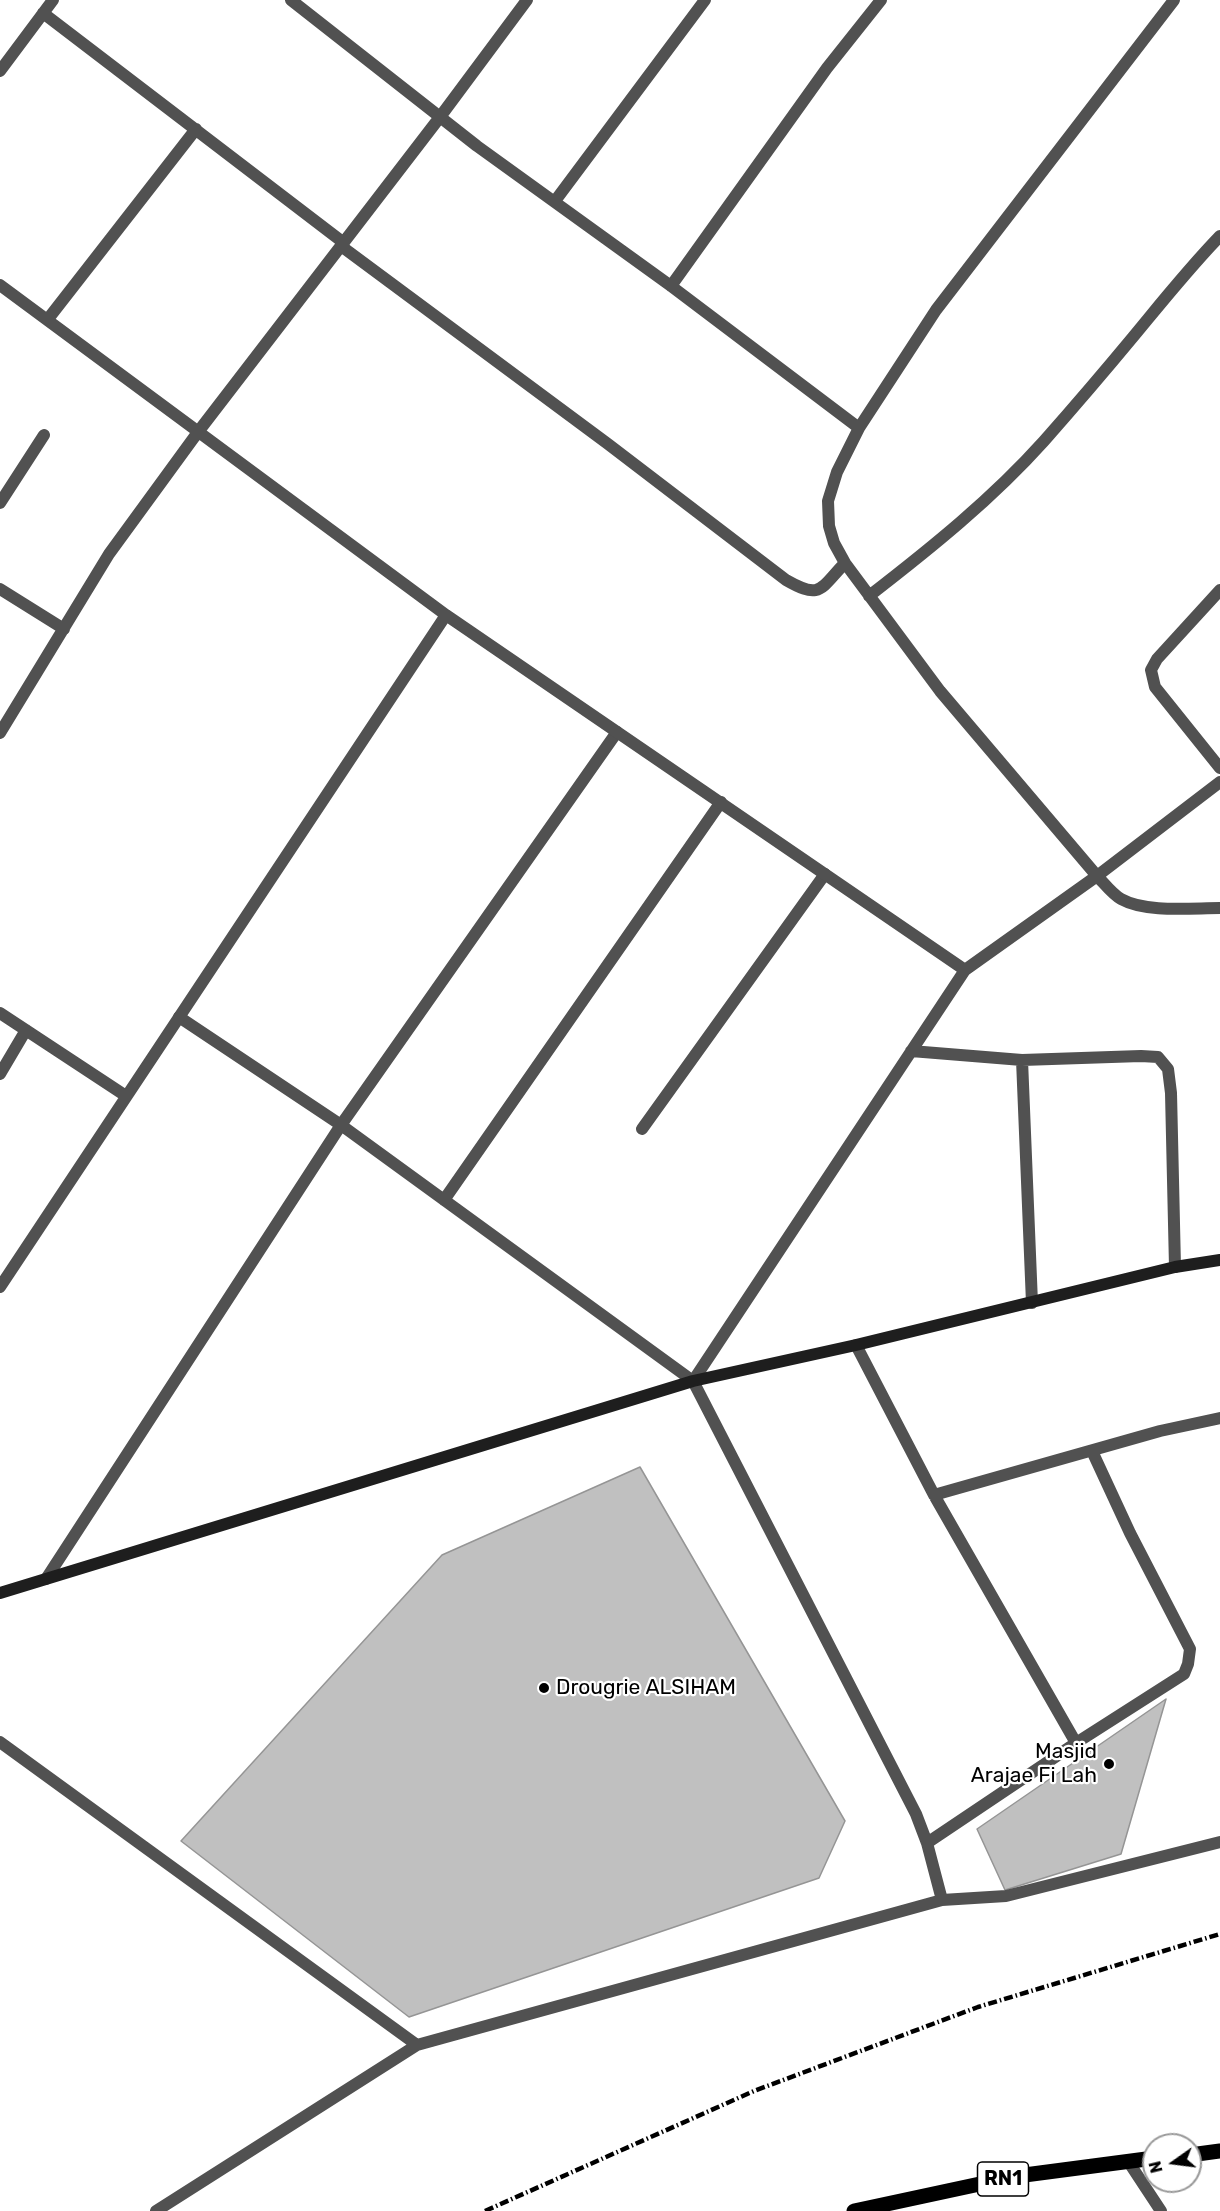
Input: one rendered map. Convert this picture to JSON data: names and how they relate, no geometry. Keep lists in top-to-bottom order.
{
  "streets": {
    "main road": ["RN1"]
  },
  "places": ["Drougrie ALSIHAM", "Masjid Arajae Fi Lah"],
  "north": "left"
}
